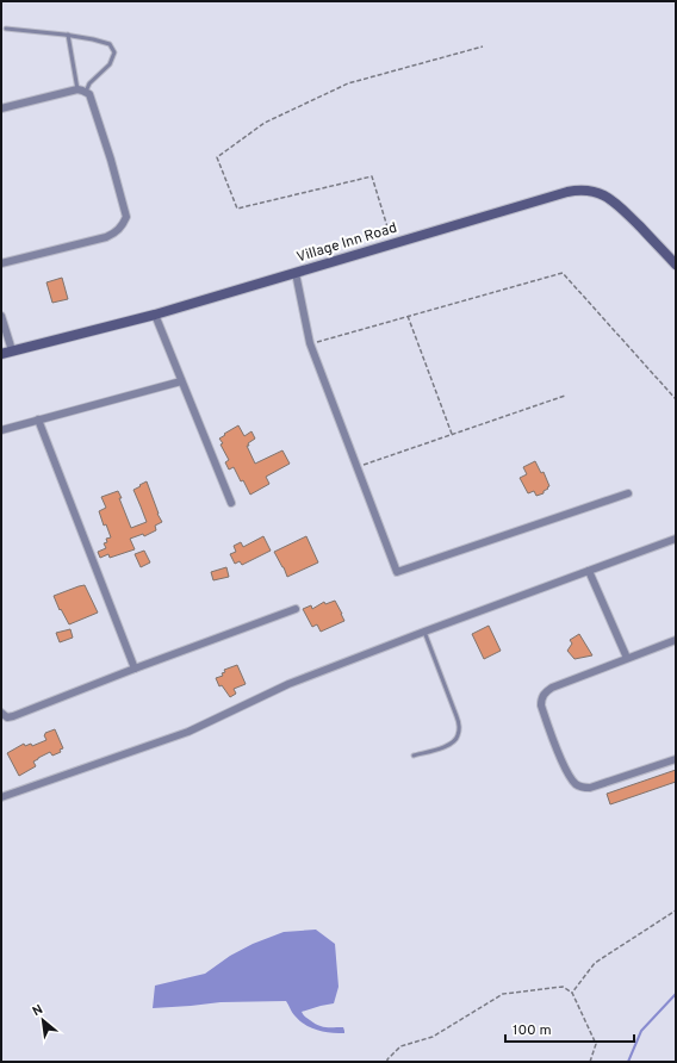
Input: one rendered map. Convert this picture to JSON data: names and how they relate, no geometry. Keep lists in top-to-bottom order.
{
  "streets": {
    "street": ["Village Inn Road"]
  },
  "scale_bar": "100 m",
  "north": "top left"
}
